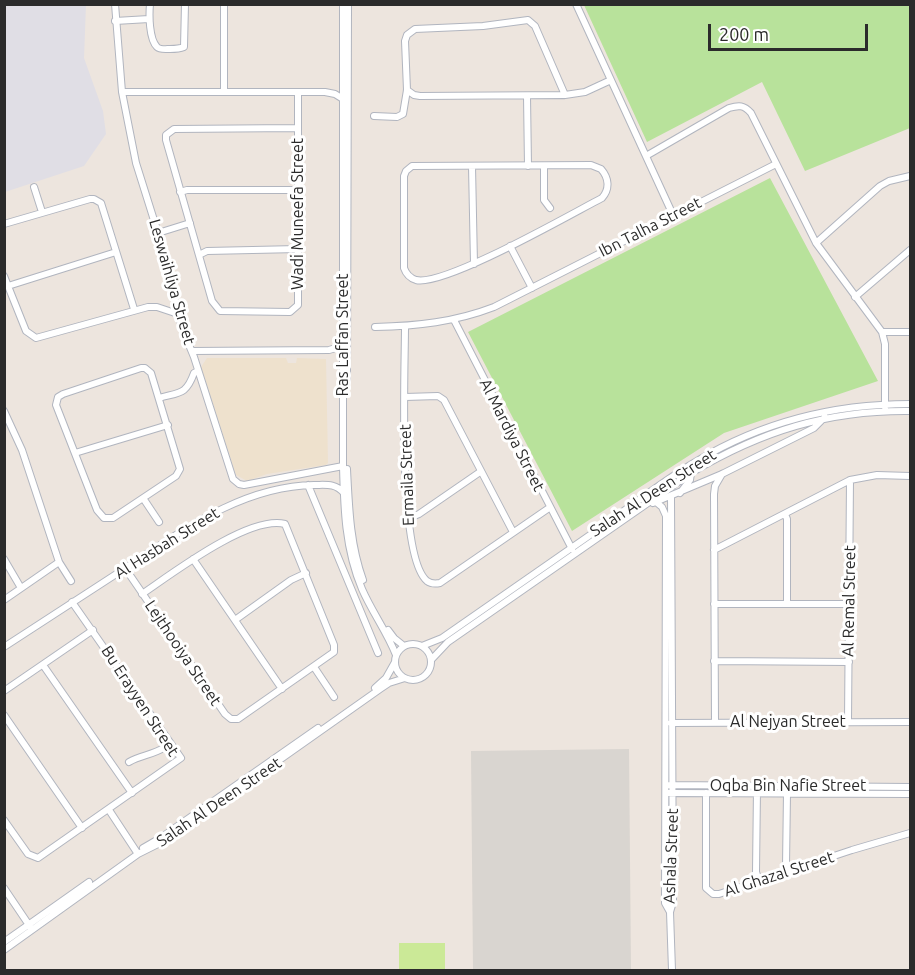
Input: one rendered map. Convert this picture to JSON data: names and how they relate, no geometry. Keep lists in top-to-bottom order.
{
  "streets": {
    "street": [
      "Wadi Muneefa Street",
      "Ibn Talha Street",
      "Leswaihliya Street",
      "Ras Laffan Street",
      "Al Mardiya Street",
      "Ermaila Street",
      "Salah Al Deen Street",
      "Al Hasbah Street",
      "Al Remal Street",
      "Lejthooiya Street",
      "Bu Erayyen Street",
      "Al Nejyan Street",
      "Oqba Bin Nafie Street",
      "Ashala Street",
      "Al Ghazal Street"
    ]
  },
  "crossings": [
    ["Ibn Talha Street", "Al Mardiya Street"],
    ["Ibn Talha Street", "Ermaila Street"],
    ["Leswaihliya Street", "Ras Laffan Street"],
    ["Ras Laffan Street", "Salah Al Deen Street"],
    ["Ras Laffan Street", "Al Hasbah Street"],
    ["Al Mardiya Street", "Ermaila Street"],
    ["Al Mardiya Street", "Salah Al Deen Street"],
    ["Salah Al Deen Street", "Ashala Street"],
    ["Al Hasbah Street", "Lejthooiya Street"],
    ["Al Hasbah Street", "Bu Erayyen Street"],
    ["Al Remal Street", "Al Nejyan Street"],
    ["Al Nejyan Street", "Ashala Street"],
    ["Oqba Bin Nafie Street", "Ashala Street"],
    ["Oqba Bin Nafie Street", "Al Ghazal Street"]
  ],
  "scale_bar": "200 m"
}
